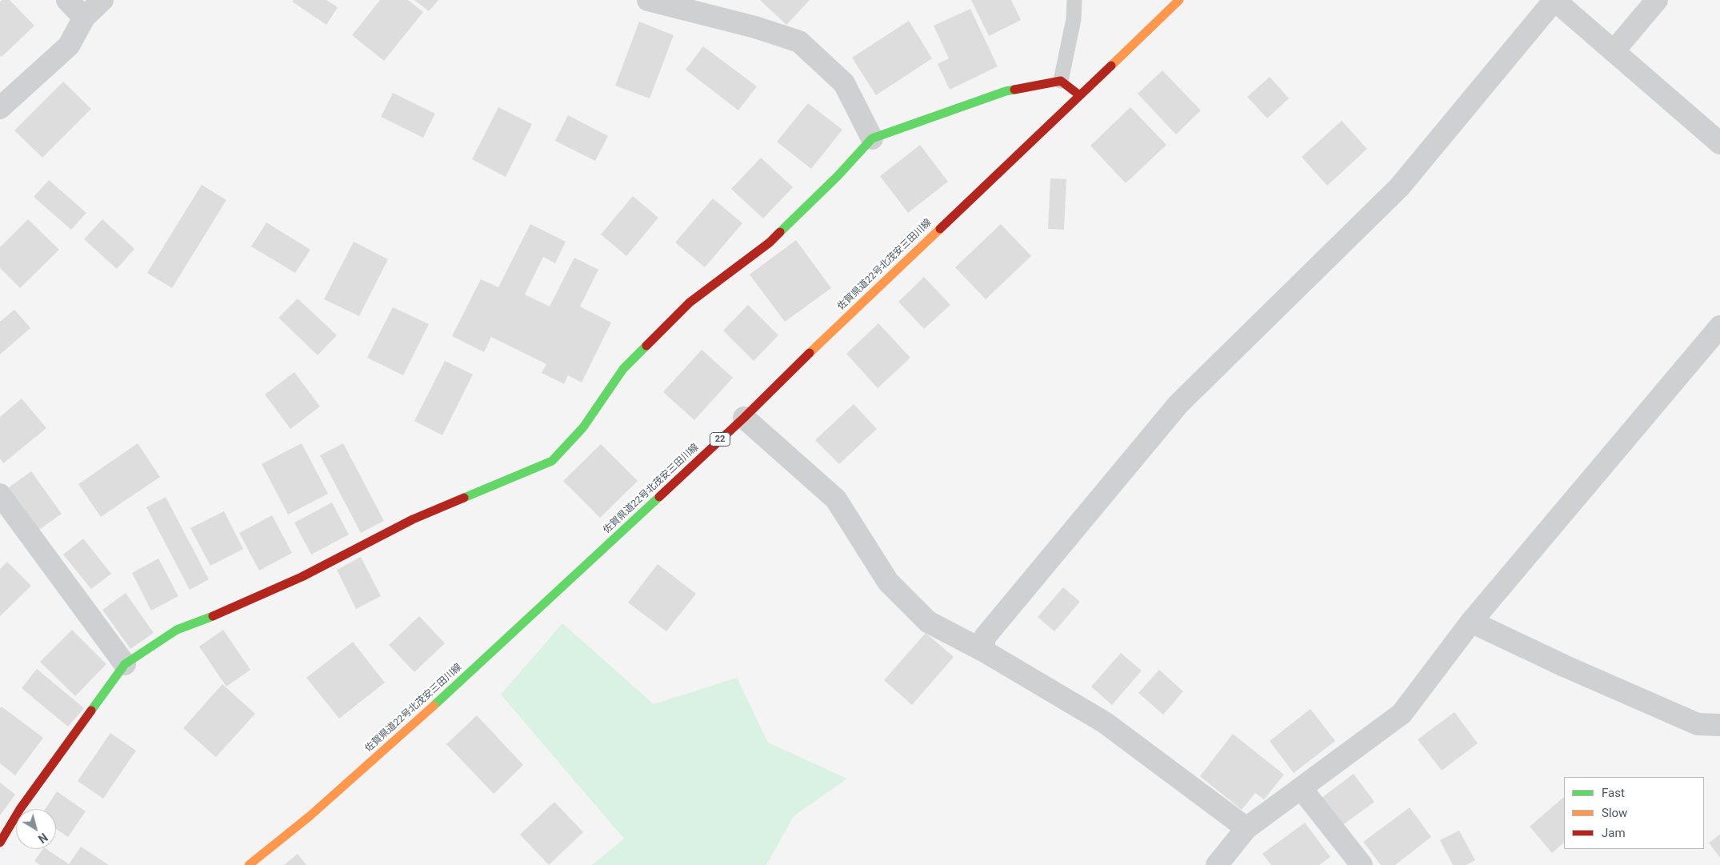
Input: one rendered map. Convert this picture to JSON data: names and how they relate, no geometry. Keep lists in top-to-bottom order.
{
  "streets": {
    "street": ["佐賀県道22号北茂安三田川線", "22"]
  },
  "legend": ["Fast", "Slow", "Jam"],
  "north": "bottom right"
}
